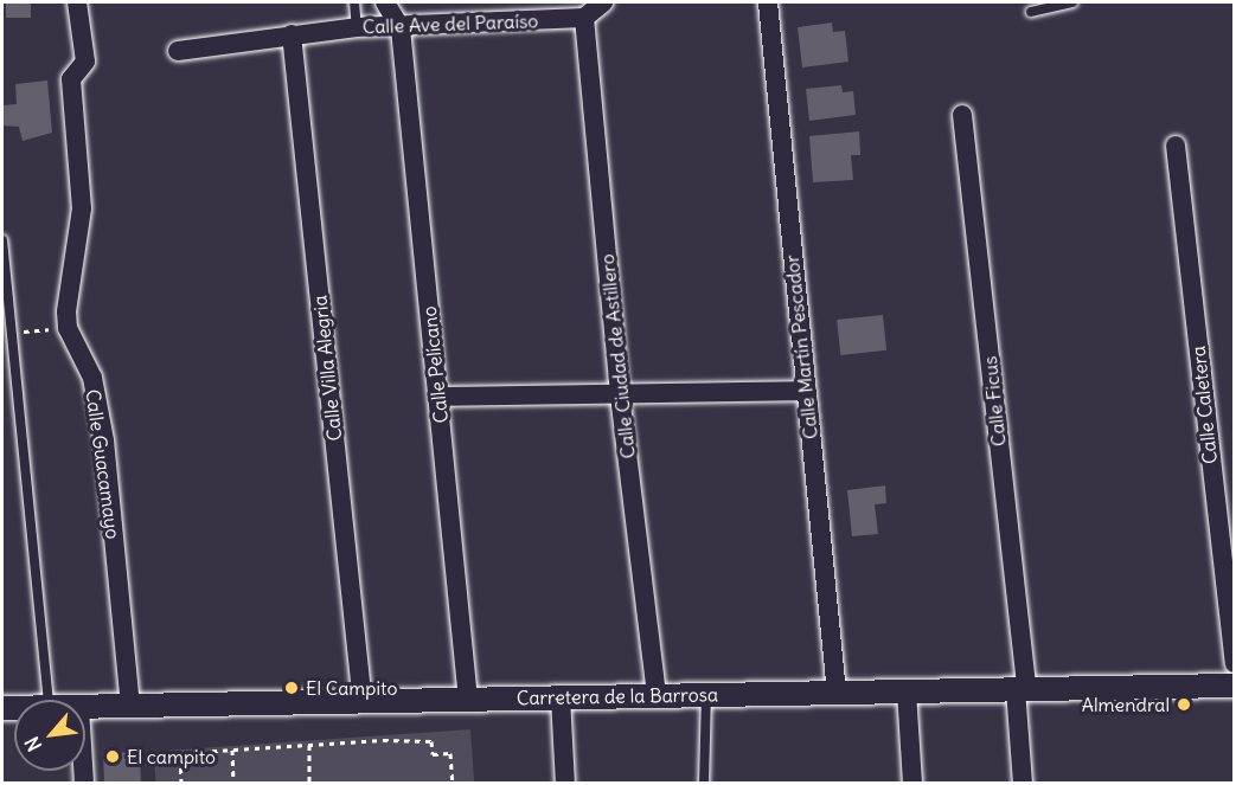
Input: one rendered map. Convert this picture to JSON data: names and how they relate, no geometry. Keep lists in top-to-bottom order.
{
  "streets": {
    "street": [
      "Calle Ave del Paraíso",
      "Calle Martín Pescador",
      "Calle Ciudad de Astillero",
      "Calle Pelícano",
      "Calle Villa Alegria",
      "Calle Ficus",
      "Calle Caletera",
      "Calle Guacamayo",
      "Carretera de la Barrosa"
    ]
  },
  "crossings": [
    ["Calle Ave del Paraíso", "Calle Ciudad de Astillero"],
    ["Calle Ave del Paraíso", "Calle Pelícano"],
    ["Calle Ave del Paraíso", "Calle Villa Alegria"],
    ["Calle Martín Pescador", "Carretera de la Barrosa"],
    ["Calle Ciudad de Astillero", "Carretera de la Barrosa"],
    ["Calle Pelícano", "Carretera de la Barrosa"],
    ["Calle Villa Alegria", "Carretera de la Barrosa"],
    ["Calle Ficus", "Carretera de la Barrosa"],
    ["Calle Guacamayo", "Carretera de la Barrosa"]
  ],
  "places": ["El Campito", "Almendral", "El campito"],
  "north": "bottom left"
}
